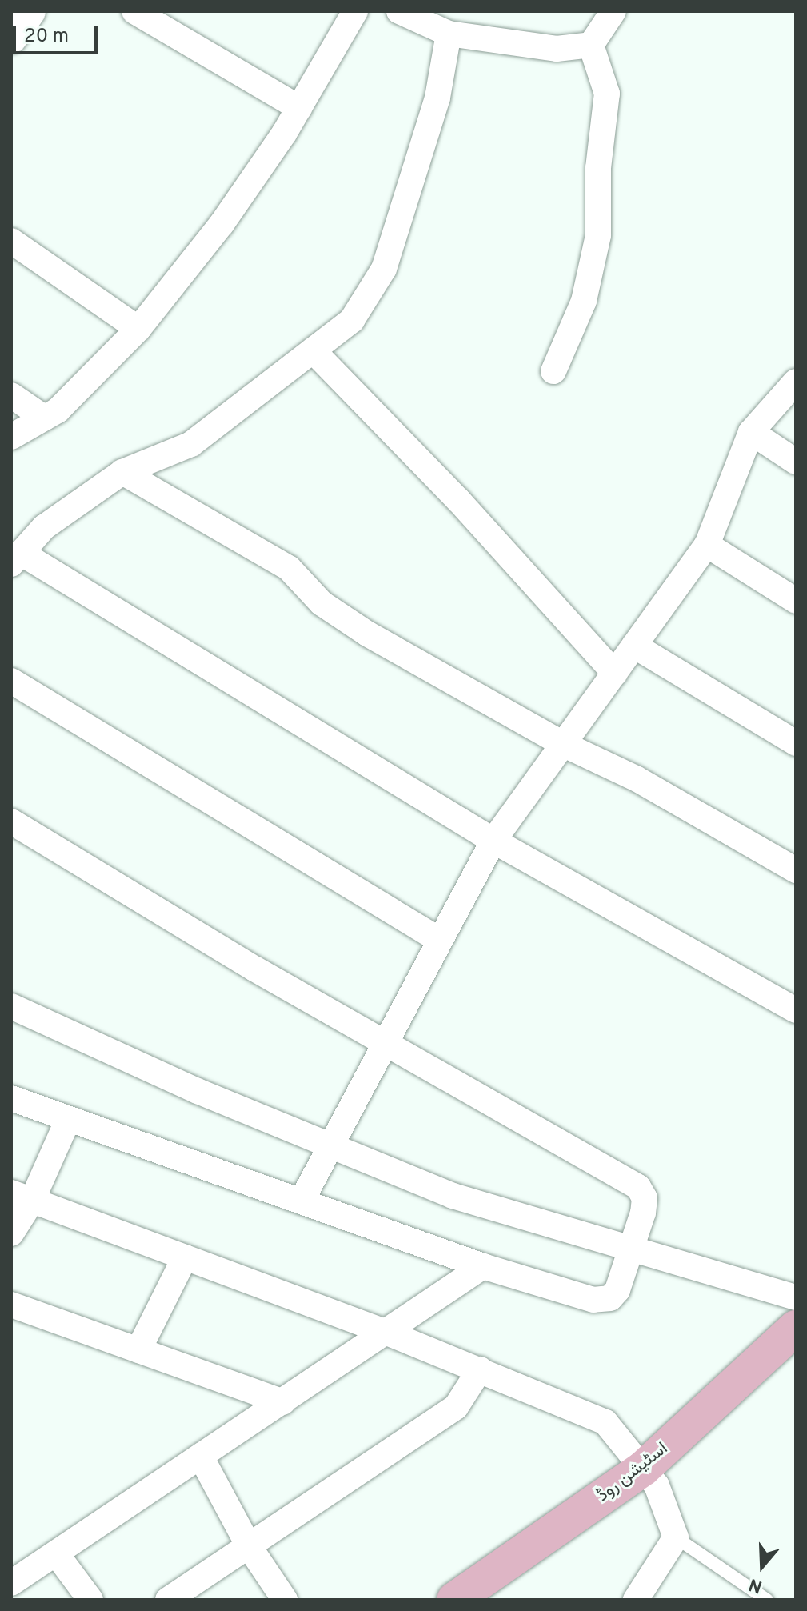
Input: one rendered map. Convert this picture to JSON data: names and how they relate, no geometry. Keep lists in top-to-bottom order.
{
  "streets": {
    "main road": ["اسٹیشن روڈ"]
  },
  "scale_bar": "20 m",
  "north": "bottom"
}
